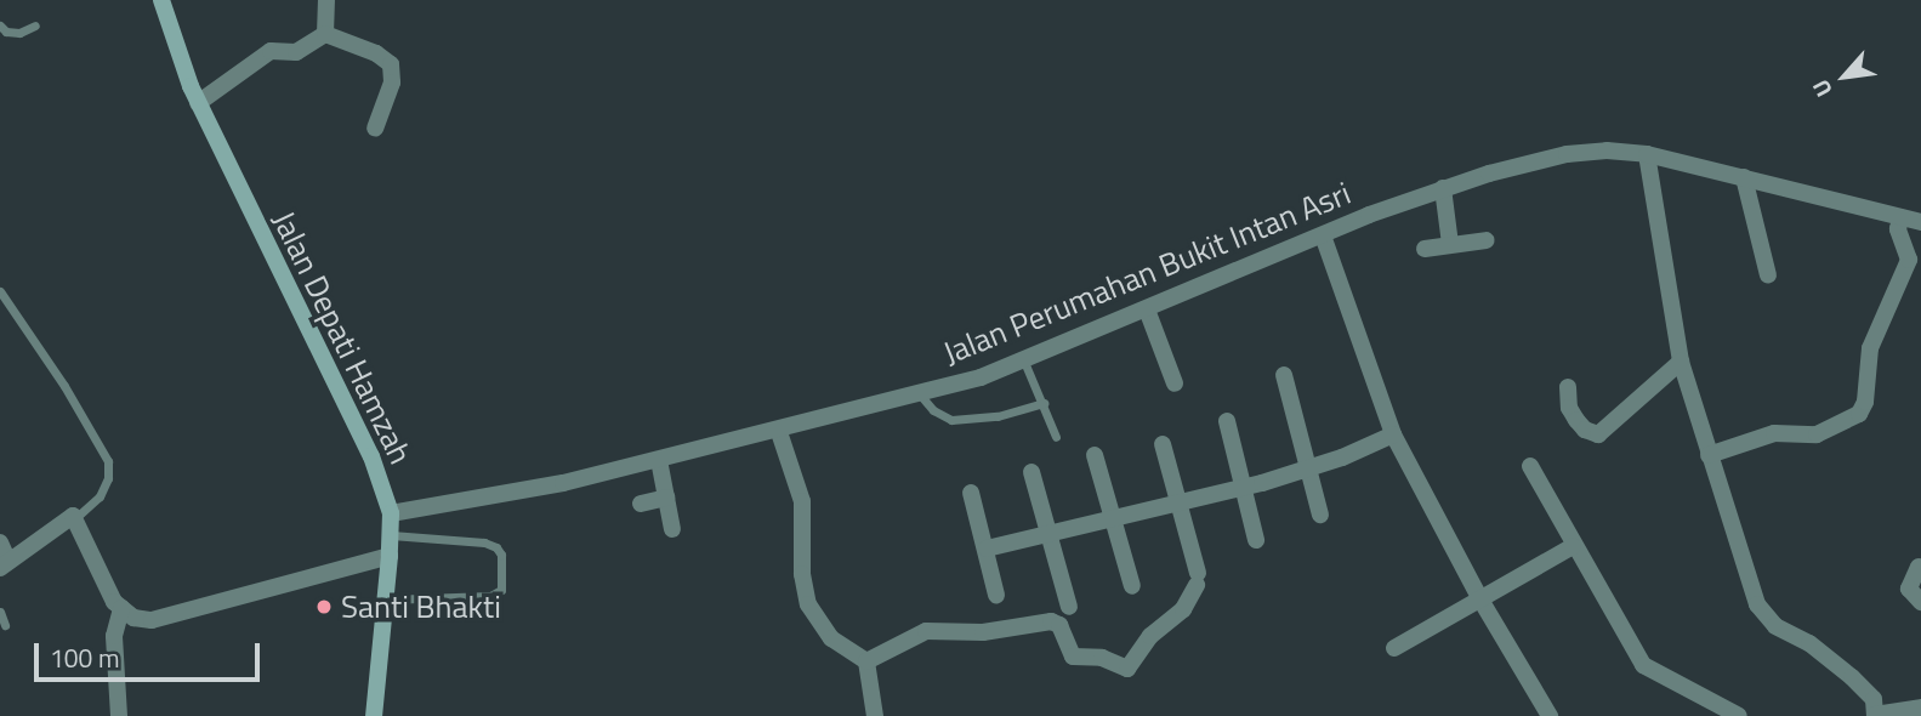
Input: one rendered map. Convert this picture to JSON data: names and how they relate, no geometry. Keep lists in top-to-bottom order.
{
  "streets": {
    "main road": ["Jalan Depati Hamzah"],
    "street": ["Jalan Perumahan Bukit Intan Asri"]
  },
  "crossings": [
    ["Jalan Perumahan Bukit Intan Asri", "Jalan Depati Hamzah"]
  ],
  "places": ["Santi Bhakti"],
  "scale_bar": "100 m",
  "north": "bottom left"
}
